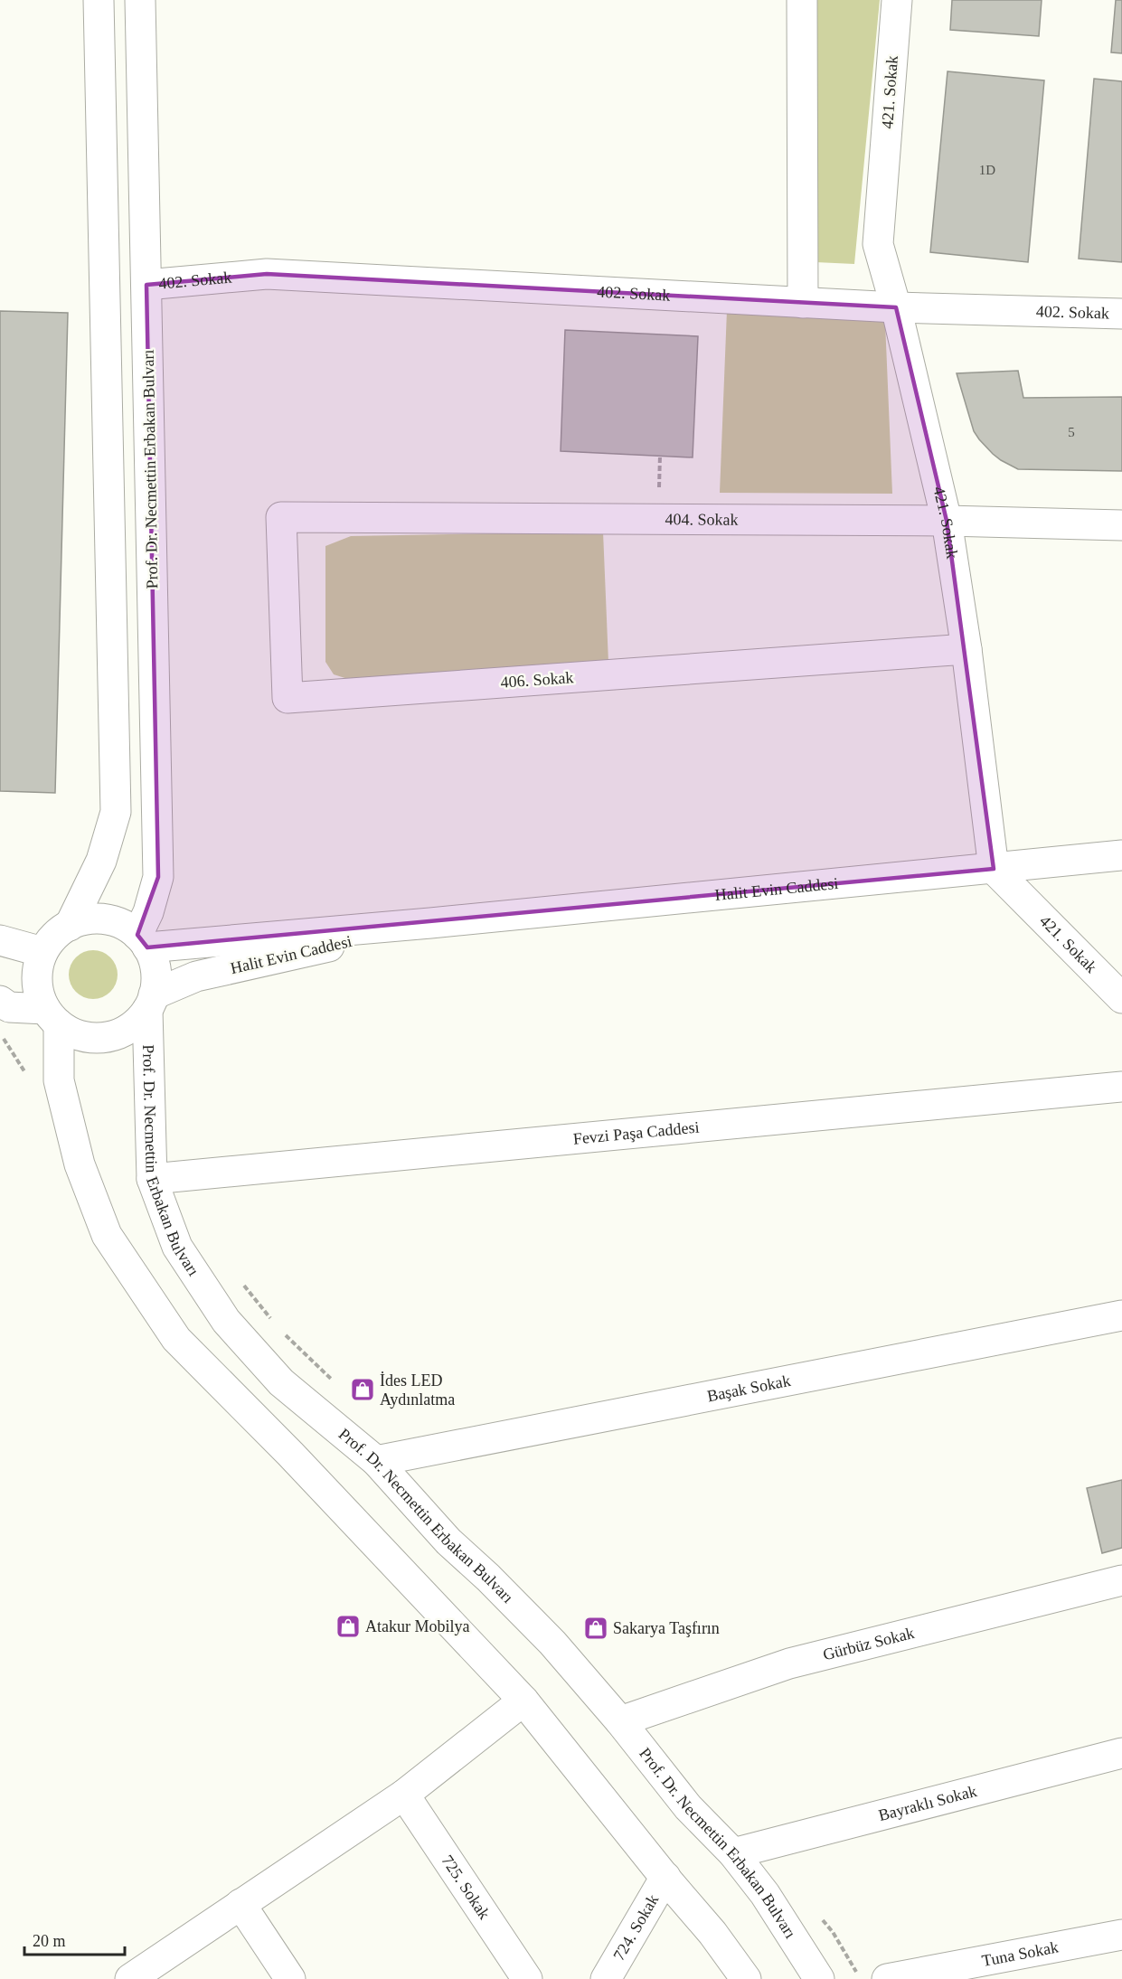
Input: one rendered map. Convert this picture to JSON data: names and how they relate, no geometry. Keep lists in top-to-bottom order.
{
  "streets": {
    "street": [
      "421. Sokak",
      "402. Sokak",
      "Prof. Dr. Necmettin Erbakan Bulvarı",
      "404. Sokak",
      "406. Sokak",
      "Halit Evin Caddesi",
      "Fevzi Paşa Caddesi",
      "Başak Sokak",
      "Gürbüz Sokak",
      "Bayraklı Sokak",
      "725. Sokak",
      "724. Sokak",
      "Tuna Sokak"
    ]
  },
  "crossings": [
    ["421. Sokak", "402. Sokak"],
    ["421. Sokak", "404. Sokak"],
    ["421. Sokak", "406. Sokak"],
    ["421. Sokak", "Halit Evin Caddesi"],
    ["402. Sokak", "Prof. Dr. Necmettin Erbakan Bulvarı"],
    ["Prof. Dr. Necmettin Erbakan Bulvarı", "Halit Evin Caddesi"],
    ["Prof. Dr. Necmettin Erbakan Bulvarı", "Fevzi Paşa Caddesi"],
    ["Prof. Dr. Necmettin Erbakan Bulvarı", "Başak Sokak"],
    ["Prof. Dr. Necmettin Erbakan Bulvarı", "Gürbüz Sokak"],
    ["Prof. Dr. Necmettin Erbakan Bulvarı", "Bayraklı Sokak"],
    ["404. Sokak", "406. Sokak"]
  ],
  "places": {
    "shop": ["İdes LED Aydınlatma", "Atakur Mobilya", "Sakarya Taşfırın"]
  },
  "house_numbers": ["1D", "5"],
  "scale_bar": "20 m"
}
